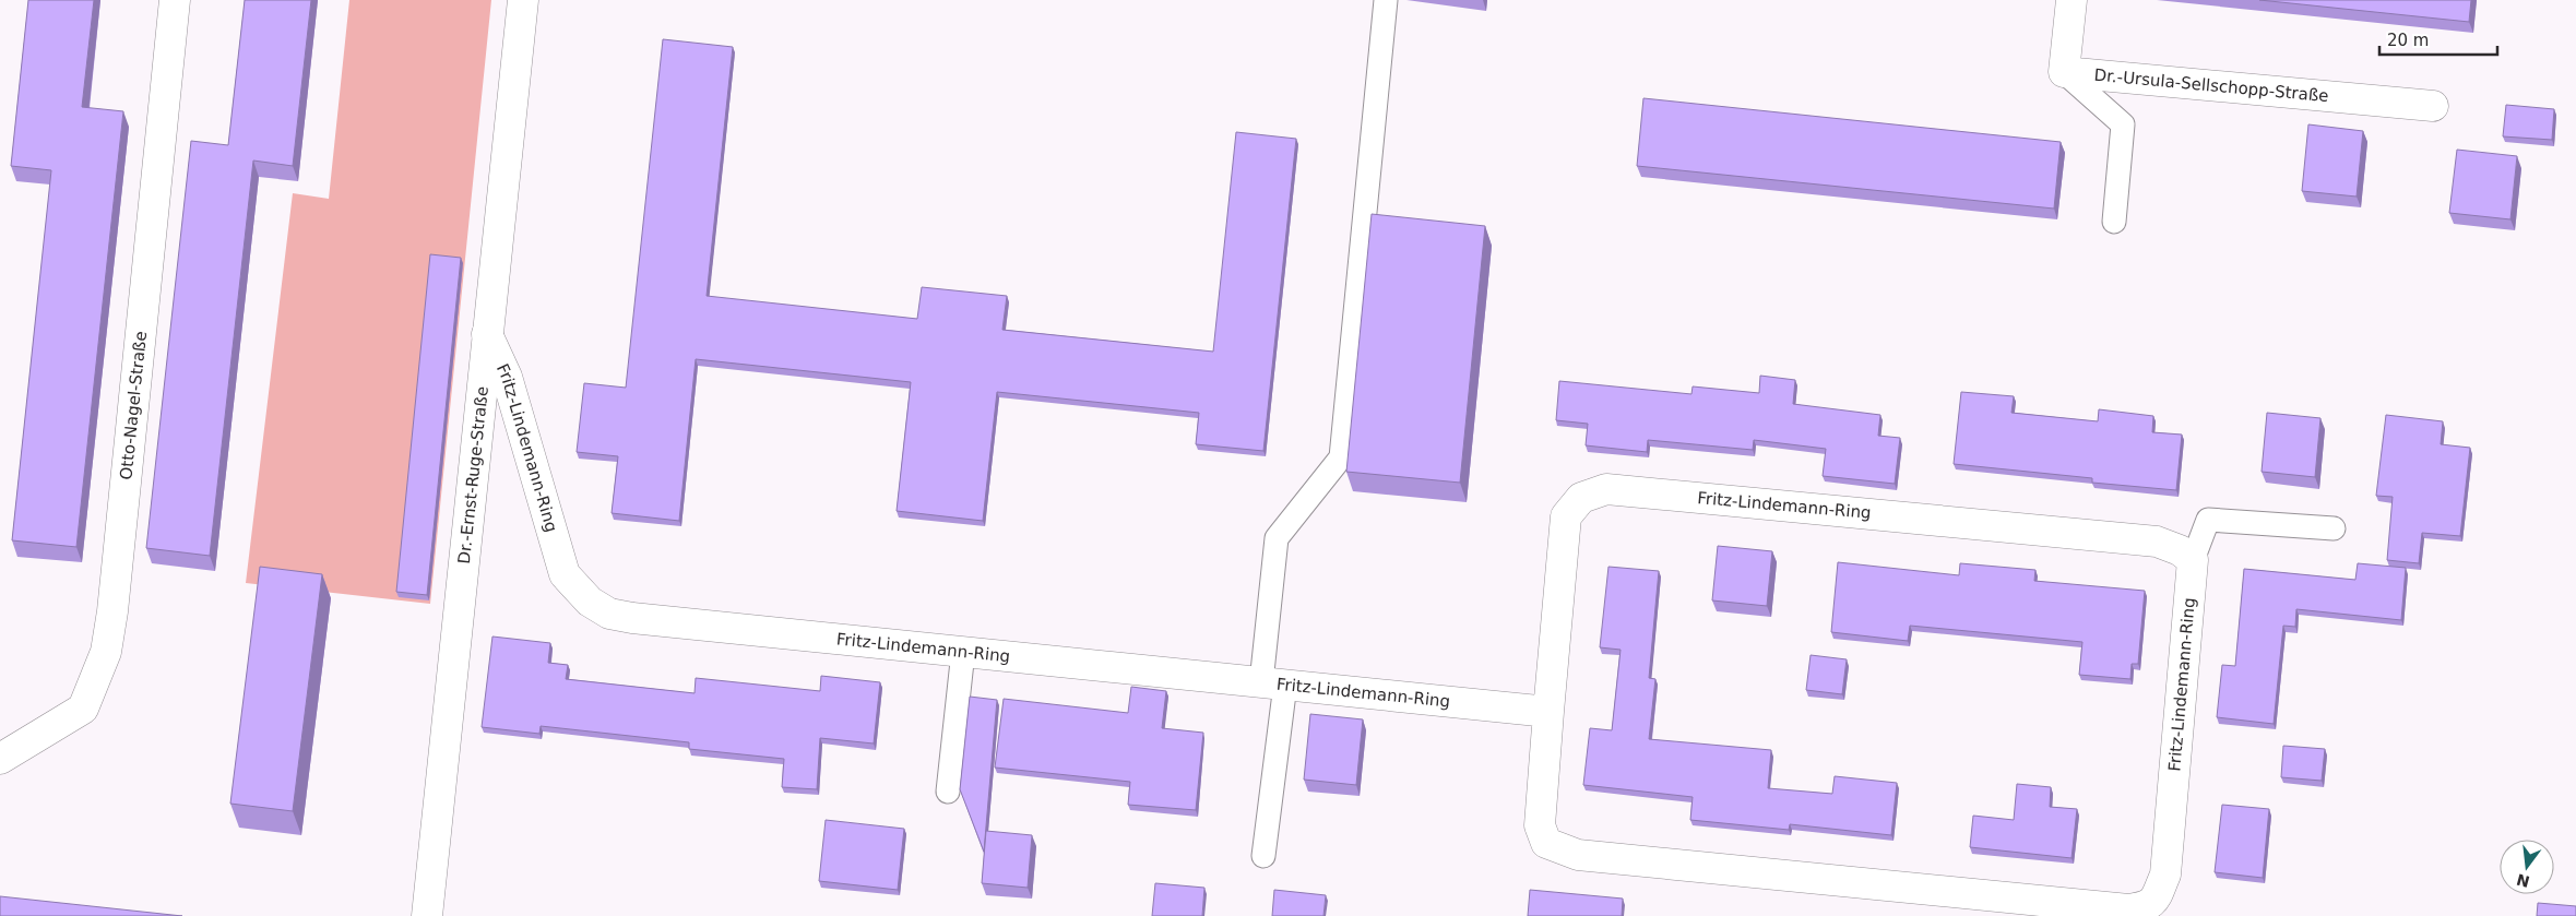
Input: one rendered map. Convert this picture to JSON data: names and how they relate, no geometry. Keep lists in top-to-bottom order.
{
  "streets": {
    "street": [
      "Dr.-Ursula-Sellschopp-Straße",
      "Otto-Nagel-Straße",
      "Fritz-Lindemann-Ring",
      "Dr.-Ernst-Ruge-Straße"
    ]
  },
  "crossings": [
    ["Fritz-Lindemann-Ring", "Dr.-Ernst-Ruge-Straße"]
  ],
  "scale_bar": "20 m",
  "north": "bottom"
}
